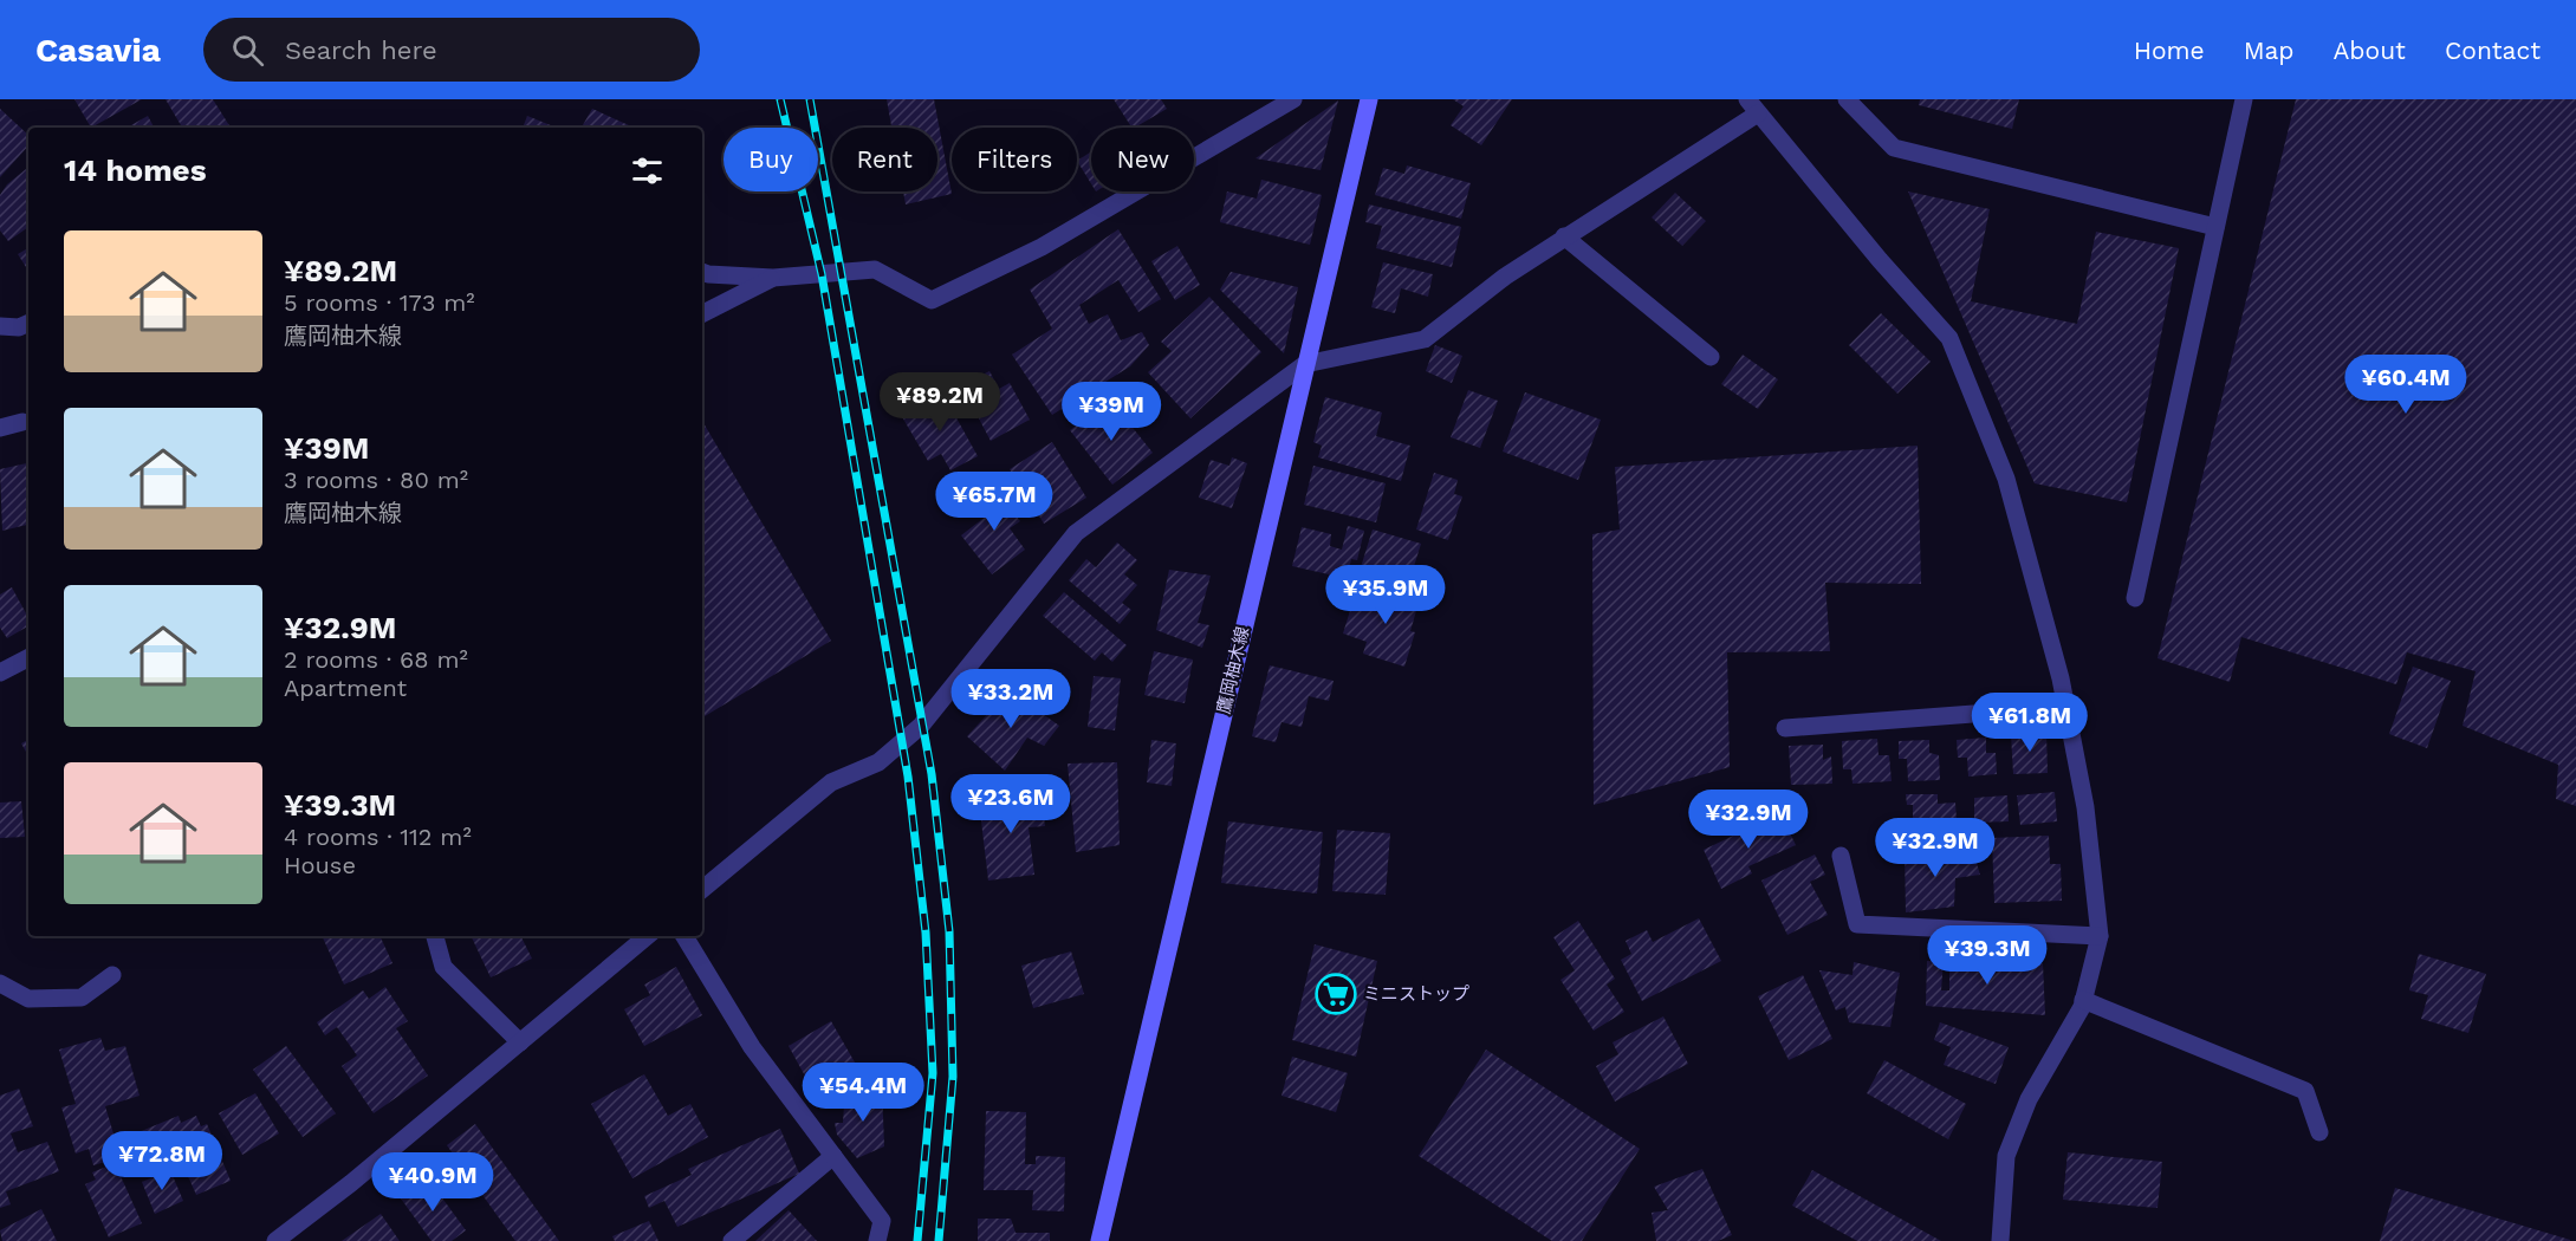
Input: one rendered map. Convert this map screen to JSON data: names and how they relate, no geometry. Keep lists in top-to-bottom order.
{
  "streets": {
    "main road": ["鷹岡柚木線"]
  },
  "places": {
    "supermarket": ["ミニストップ"]
  },
  "page": {
    "header": "Casavia",
    "search": "Search here",
    "nav": [
      "Home",
      "Map",
      "About",
      "Contact"
    ],
    "chip": [
      "Buy",
      "Rent",
      "Filters",
      "New"
    ],
    "heading": "14 homes",
    "list": [
      {
        "name": "¥89.2M",
        "note": "5 rooms · 173 m² · 鷹岡柚木線"
      },
      {
        "name": "¥39M",
        "note": "3 rooms · 80 m² · 鷹岡柚木線"
      },
      {
        "name": "¥32.9M",
        "note": "2 rooms · 68 m² · Apartment"
      },
      {
        "name": "¥39.3M",
        "note": "4 rooms · 112 m² · House"
      }
    ],
    "price": [
      "¥60.4M",
      "¥89.2M",
      "¥39M",
      "¥65.7M",
      "¥35.9M",
      "¥33.2M",
      "¥61.8M",
      "¥23.6M",
      "¥32.9M",
      "¥32.9M",
      "¥39.3M",
      "¥54.4M",
      "¥72.8M",
      "¥40.9M"
    ]
  }
}
